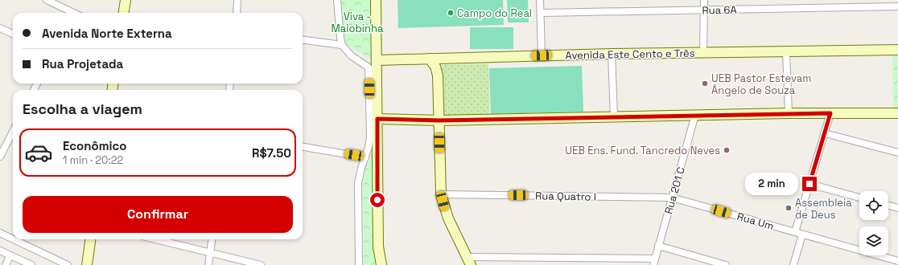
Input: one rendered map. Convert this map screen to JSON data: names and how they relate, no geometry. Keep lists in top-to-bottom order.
{
  "streets": {
    "main road": ["Avenida Este Cento e Três"],
    "street": [
      "Rua 6A",
      "Rua 201 C",
      "Rua Quatro I",
      "Rua Um"
    ]
  },
  "crossings": [
    ["Rua 201 C", "Rua Quatro I"],
    ["Rua 201 C", "Rua Um"],
    ["Rua Quatro I", "Rua Um"]
  ],
  "parks": ["Viva - Maiobinha"],
  "places": [
    "Campo do Real",
    "UEB Pastor Estevam Ângelo de Souza",
    "UEB Ens. Fund. Tancredo Neves",
    "Assembleia de Deus"
  ],
  "page": {
    "banner": ["Avenida Norte Externa", "Rua Projetada"],
    "heading": "Escolha a viagem",
    "list": [
      {
        "name": "Econômico",
        "note": "1 min · 20:22",
        "value": "R$7.50"
      }
    ],
    "bubble": "2 min",
    "buttons": "Confirmar"
  }
}
